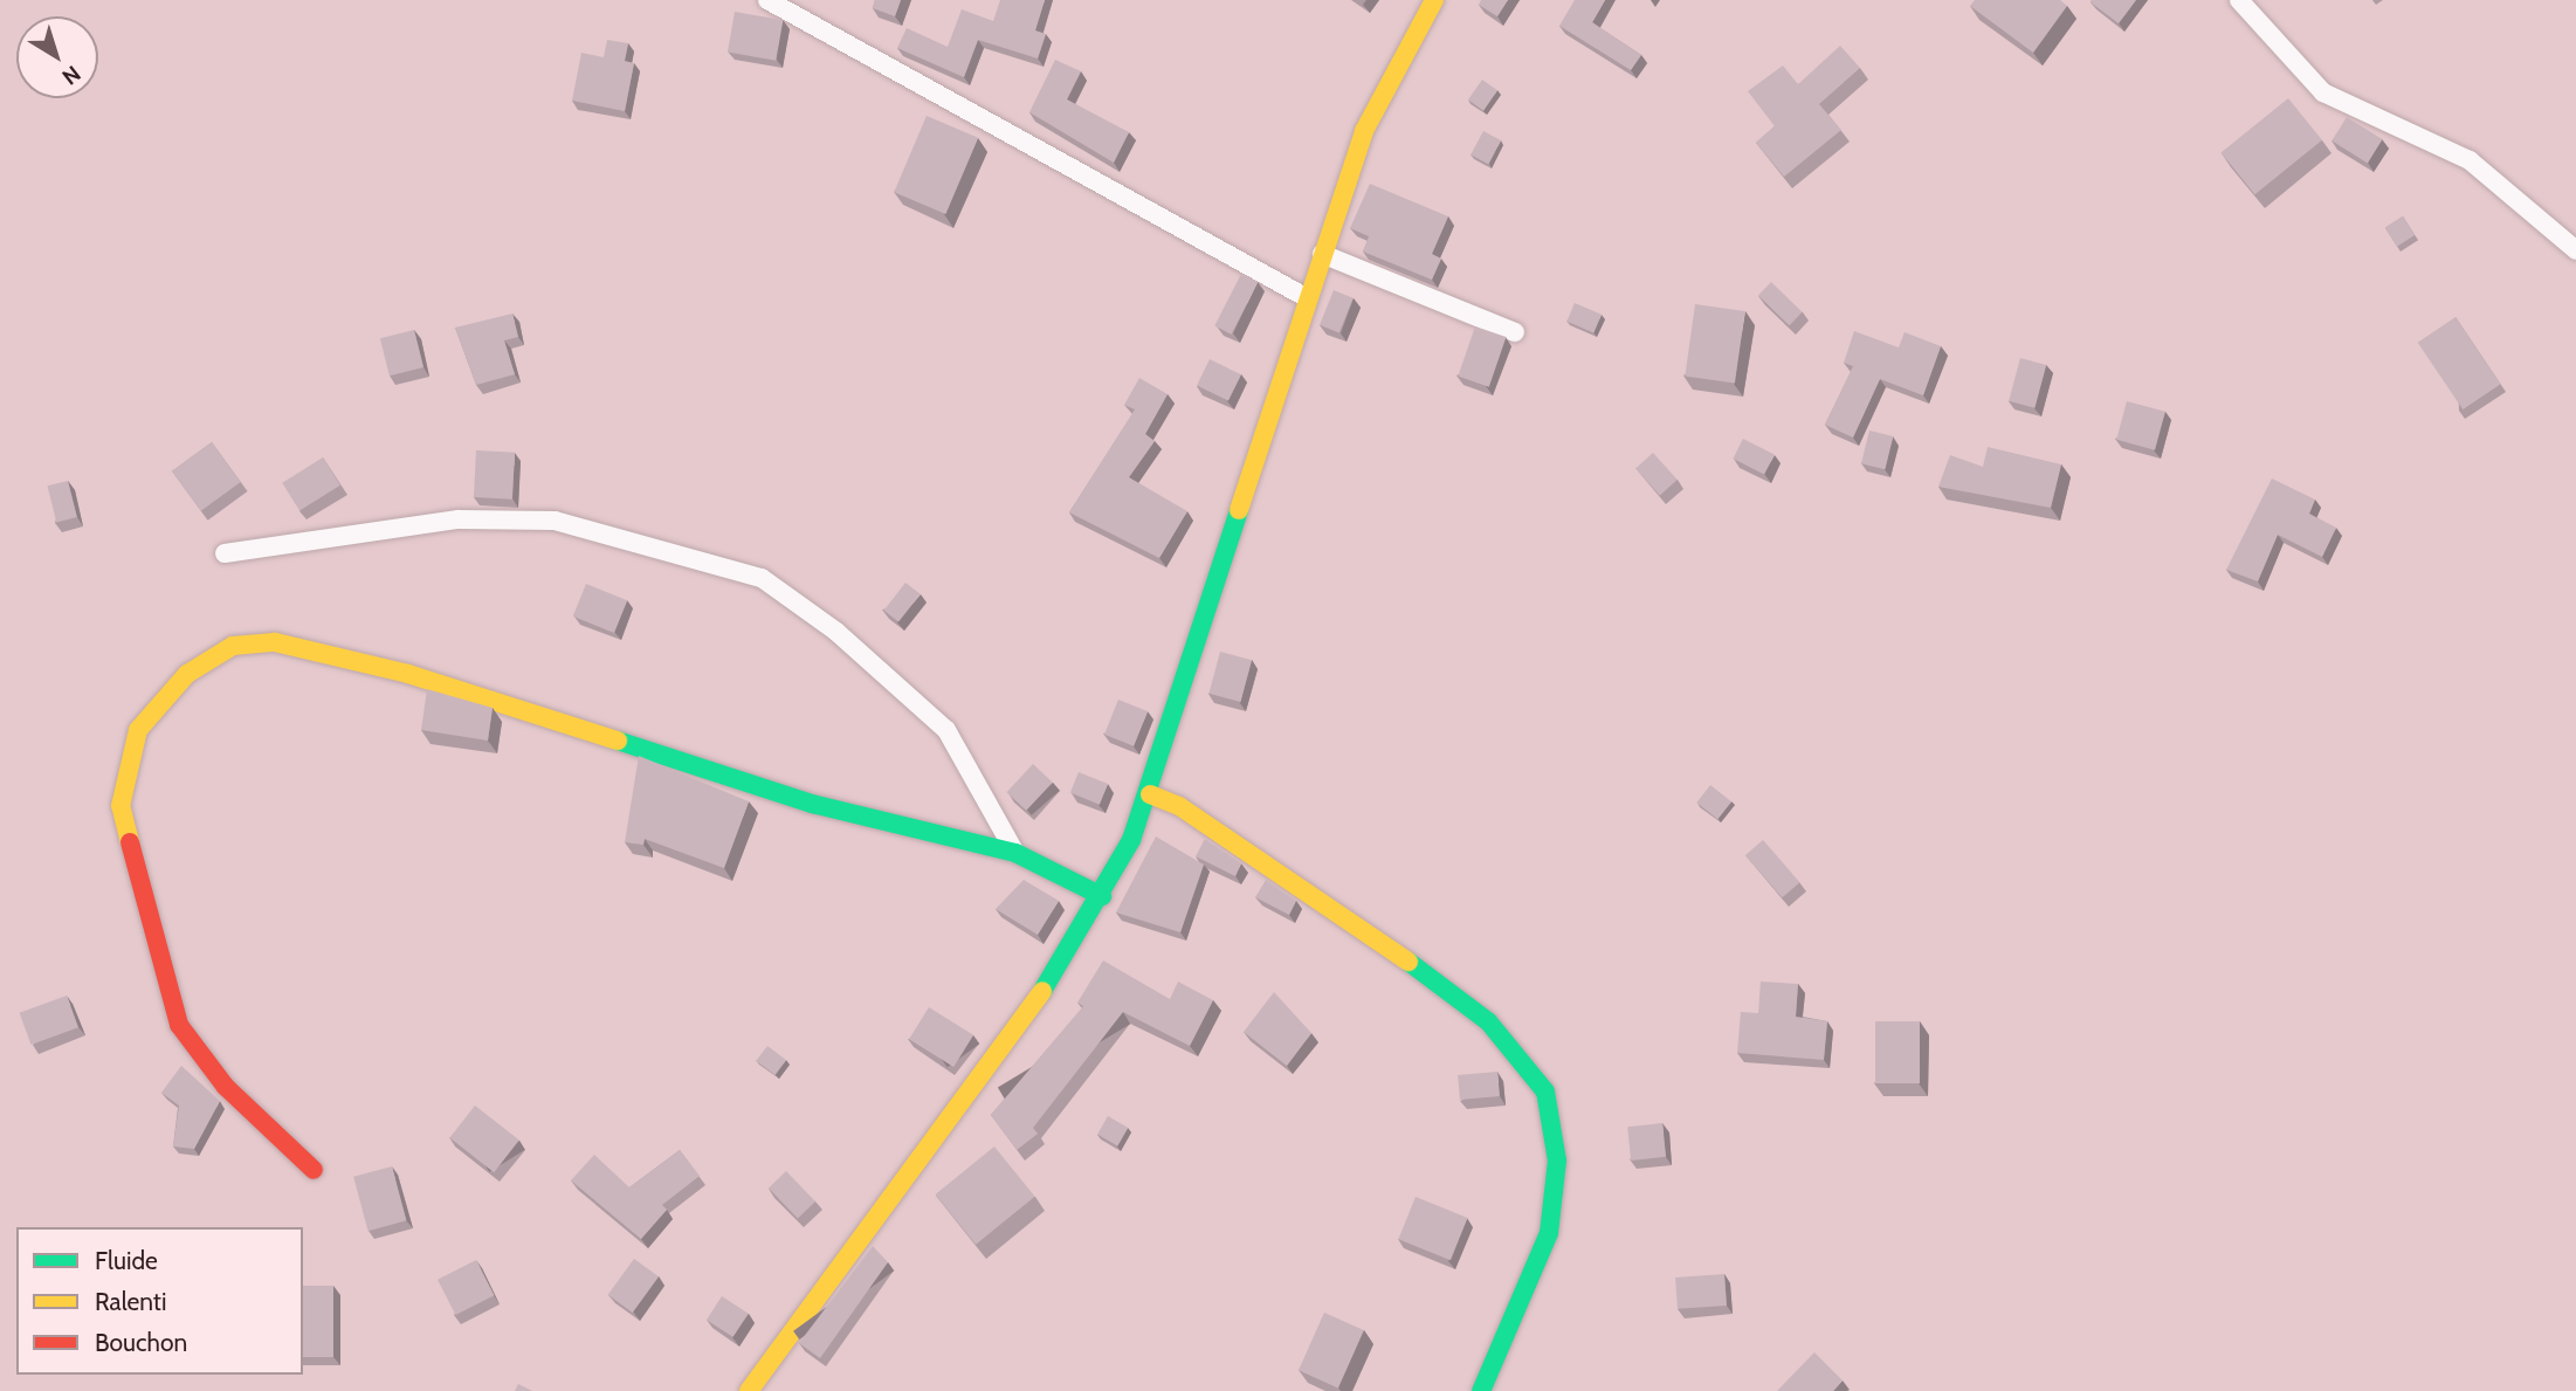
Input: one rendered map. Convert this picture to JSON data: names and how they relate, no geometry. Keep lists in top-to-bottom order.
{
  "legend": ["Fluide", "Ralenti", "Bouchon"],
  "north": "bottom right"
}
